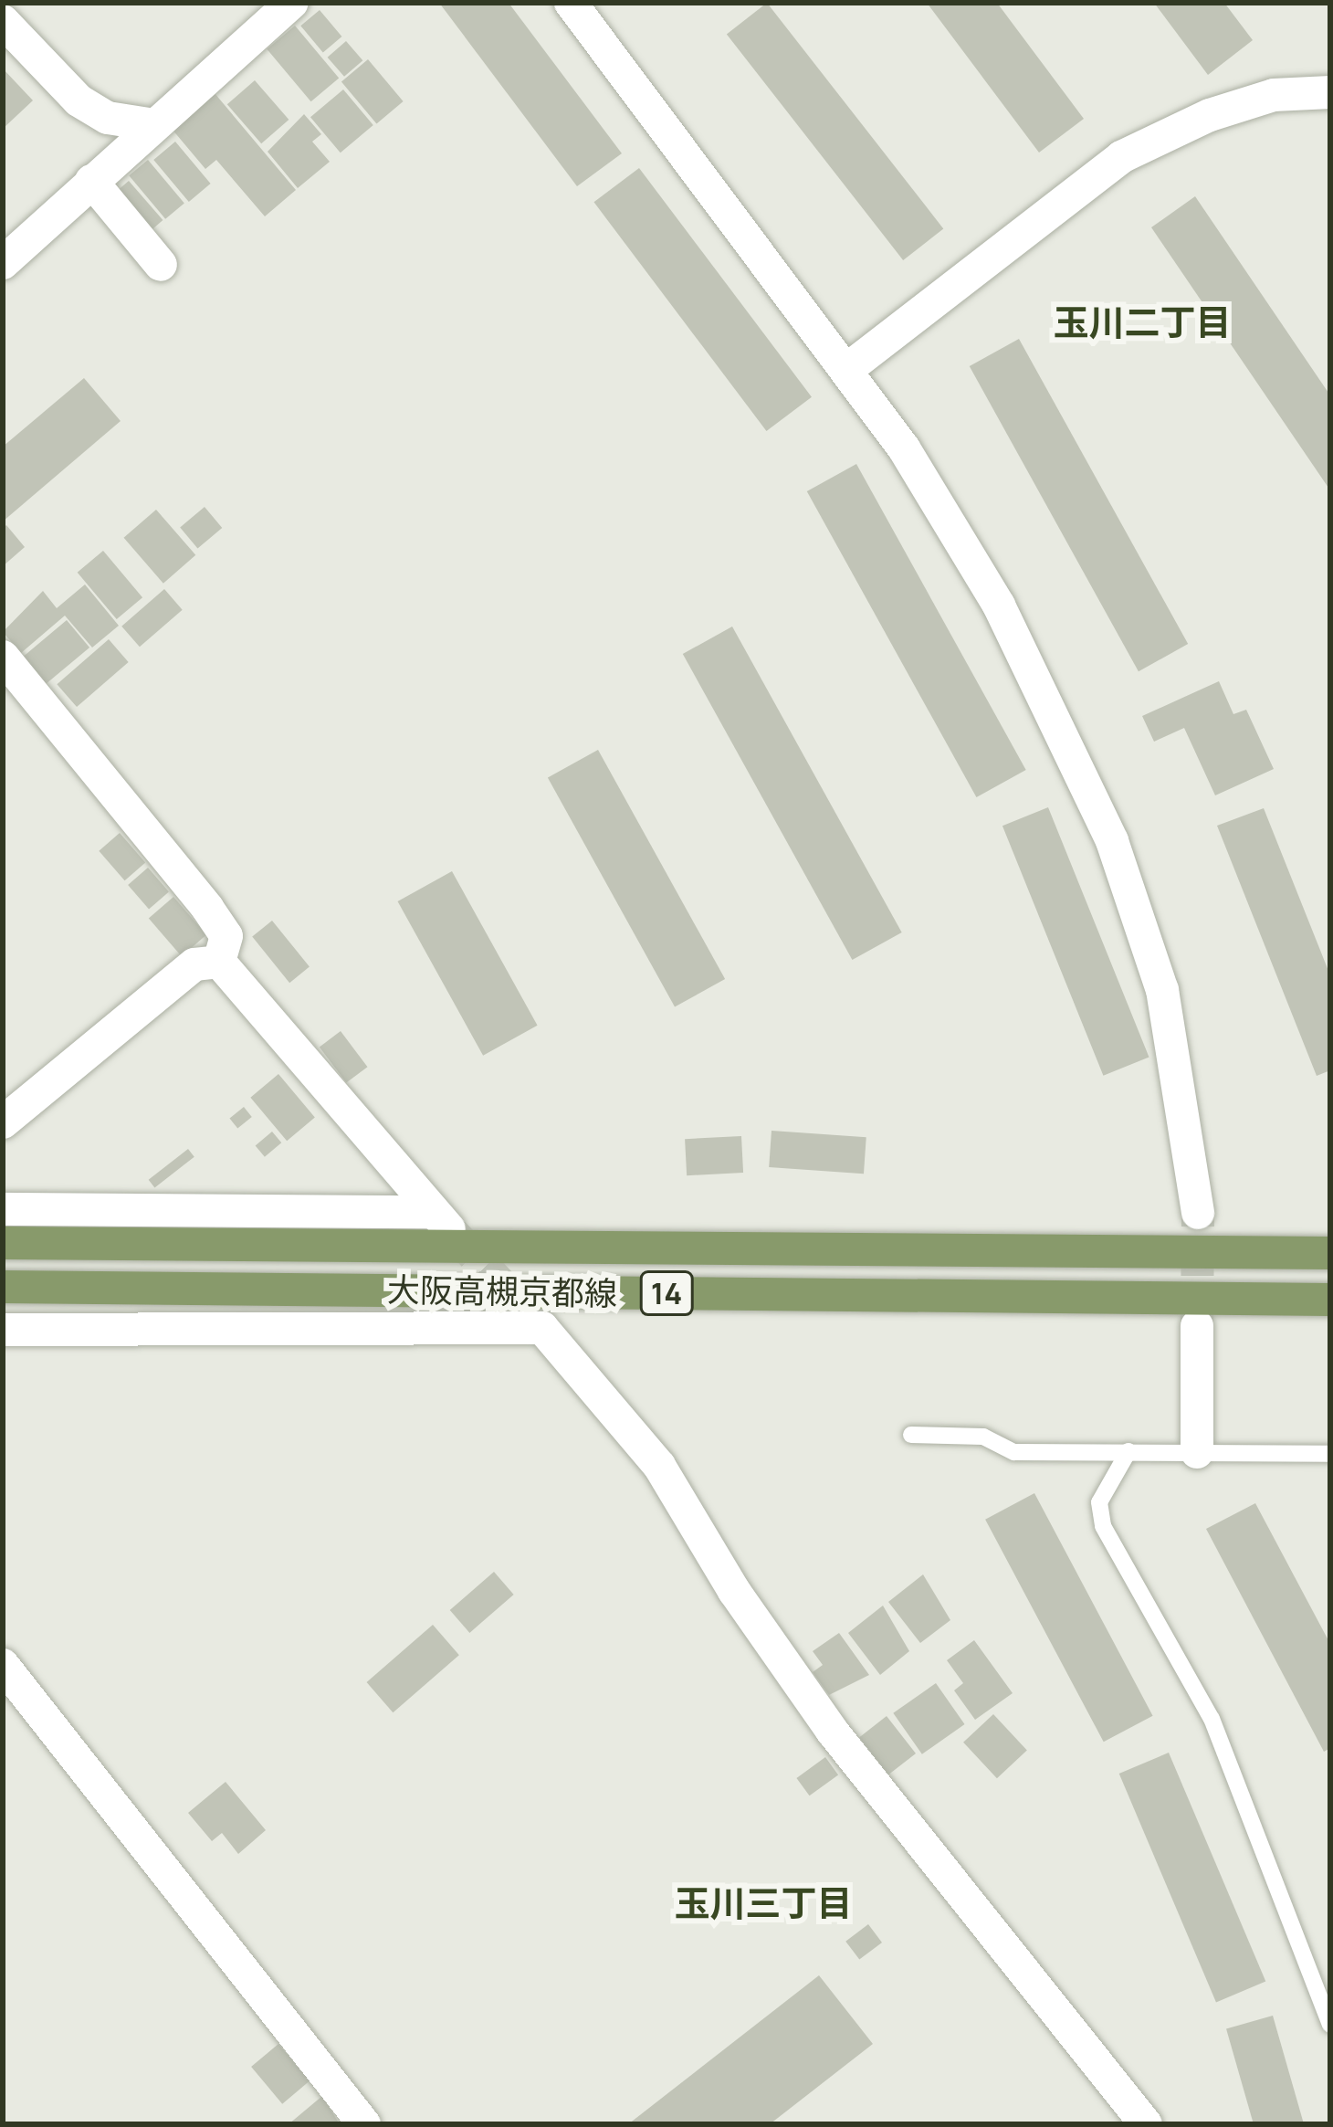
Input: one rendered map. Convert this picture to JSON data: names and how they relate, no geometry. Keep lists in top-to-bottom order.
{
  "streets": {
    "main road": ["大阪高槻京都線", "14"]
  },
  "districts": ["玉川二丁目", "玉川三丁目"]
}
